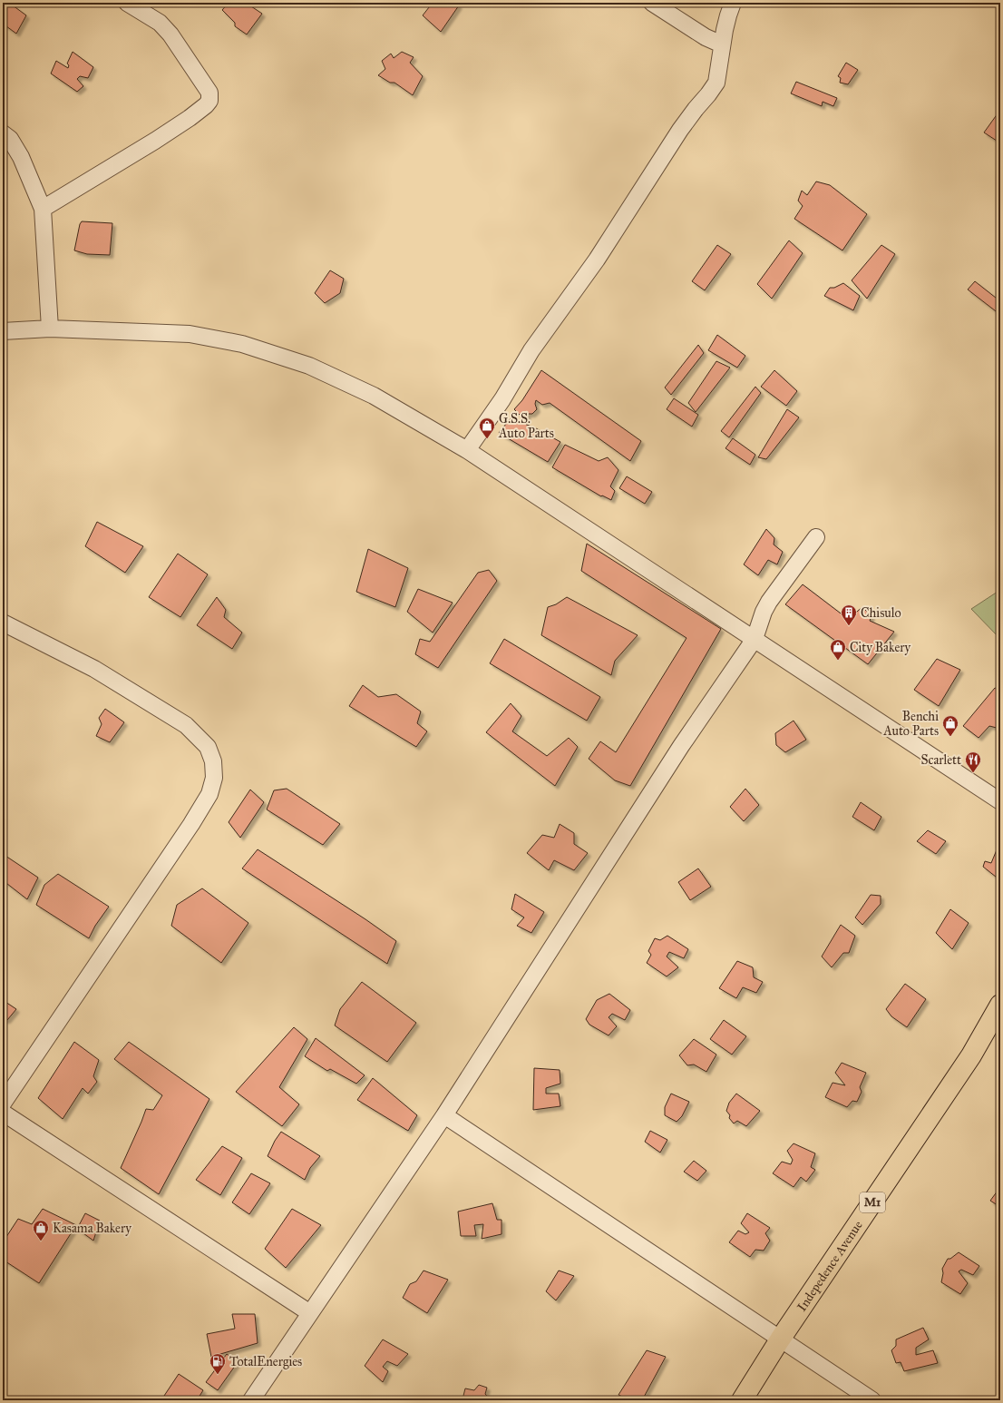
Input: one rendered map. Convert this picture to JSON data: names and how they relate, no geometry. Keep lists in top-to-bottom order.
{
  "streets": {
    "main road": ["M1", "Indepedence Avenue"]
  },
  "places": {
    "shop": [
      "G.S.S. Auto Parts",
      "City Bakery",
      "Benchi Auto Parts",
      "Kasama Bakery"
    ],
    "building": ["Chisulo"],
    "restaurant": ["Scarlett"],
    "fuel station": ["TotalEnergies"]
  }
}
